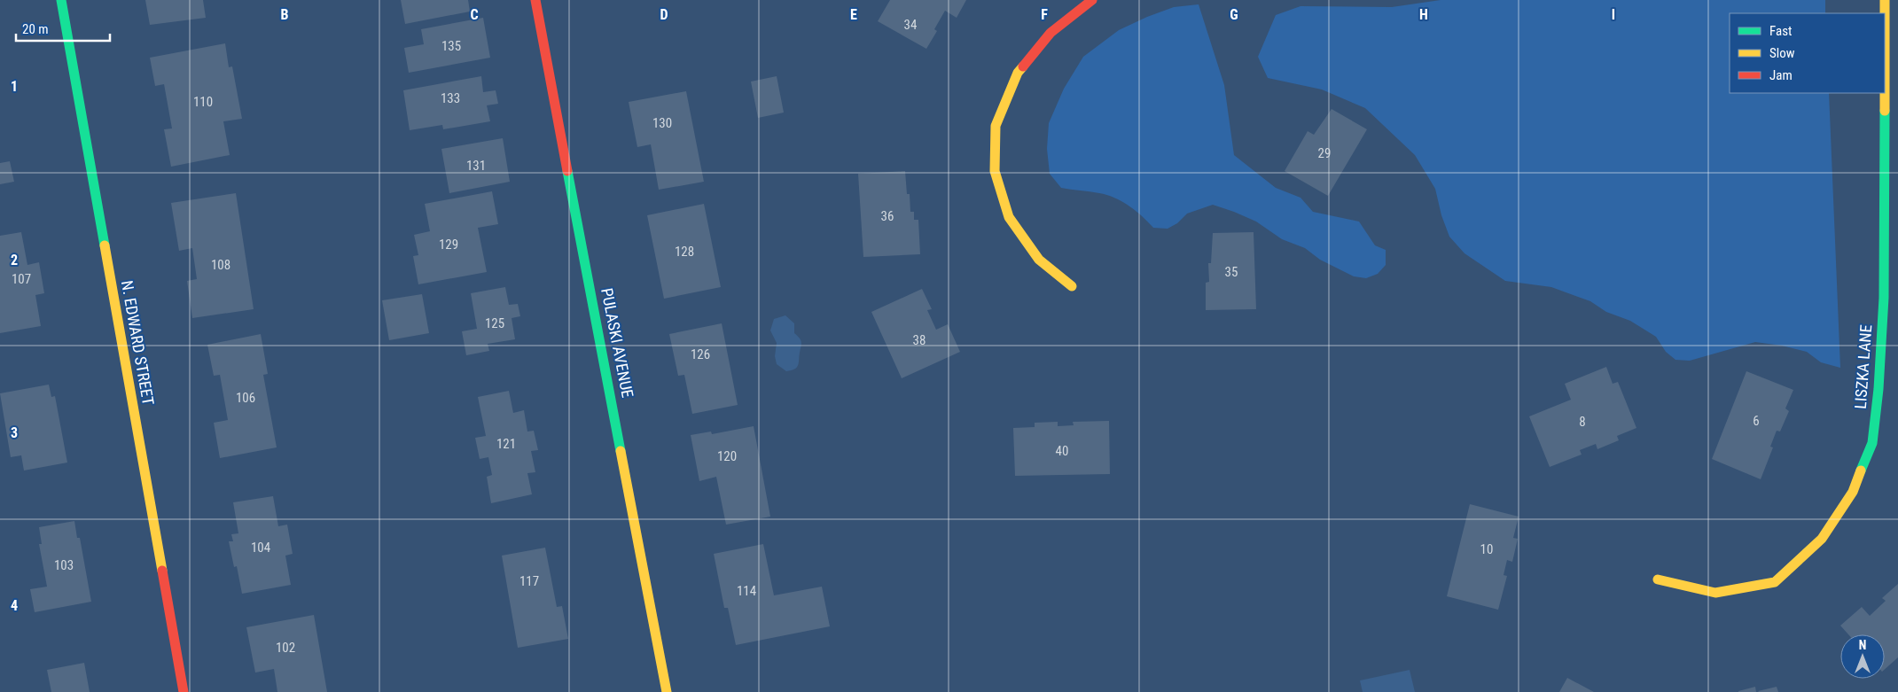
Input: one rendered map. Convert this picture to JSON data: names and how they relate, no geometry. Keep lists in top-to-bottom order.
{
  "streets": {
    "street": ["N. EDWARD STREET", "PULASKI AVENUE", "LISZKA LANE"]
  },
  "house_numbers": [
    "34",
    "135",
    "133",
    "110",
    "130",
    "29",
    "131",
    "36",
    "129",
    "128",
    "108",
    "35",
    "107",
    "125",
    "38",
    "126",
    "106",
    "6",
    "8",
    "121",
    "40",
    "120",
    "104",
    "10",
    "103",
    "117",
    "114",
    "102"
  ],
  "legend": ["Fast", "Slow", "Jam"],
  "scale_bar": "20 m",
  "north": "top",
  "grid": {
    "columns": [
      "B",
      "C",
      "D",
      "E",
      "F",
      "G",
      "H",
      "I"
    ],
    "rows": [
      "1",
      "2",
      "3",
      "4"
    ]
  }
}
